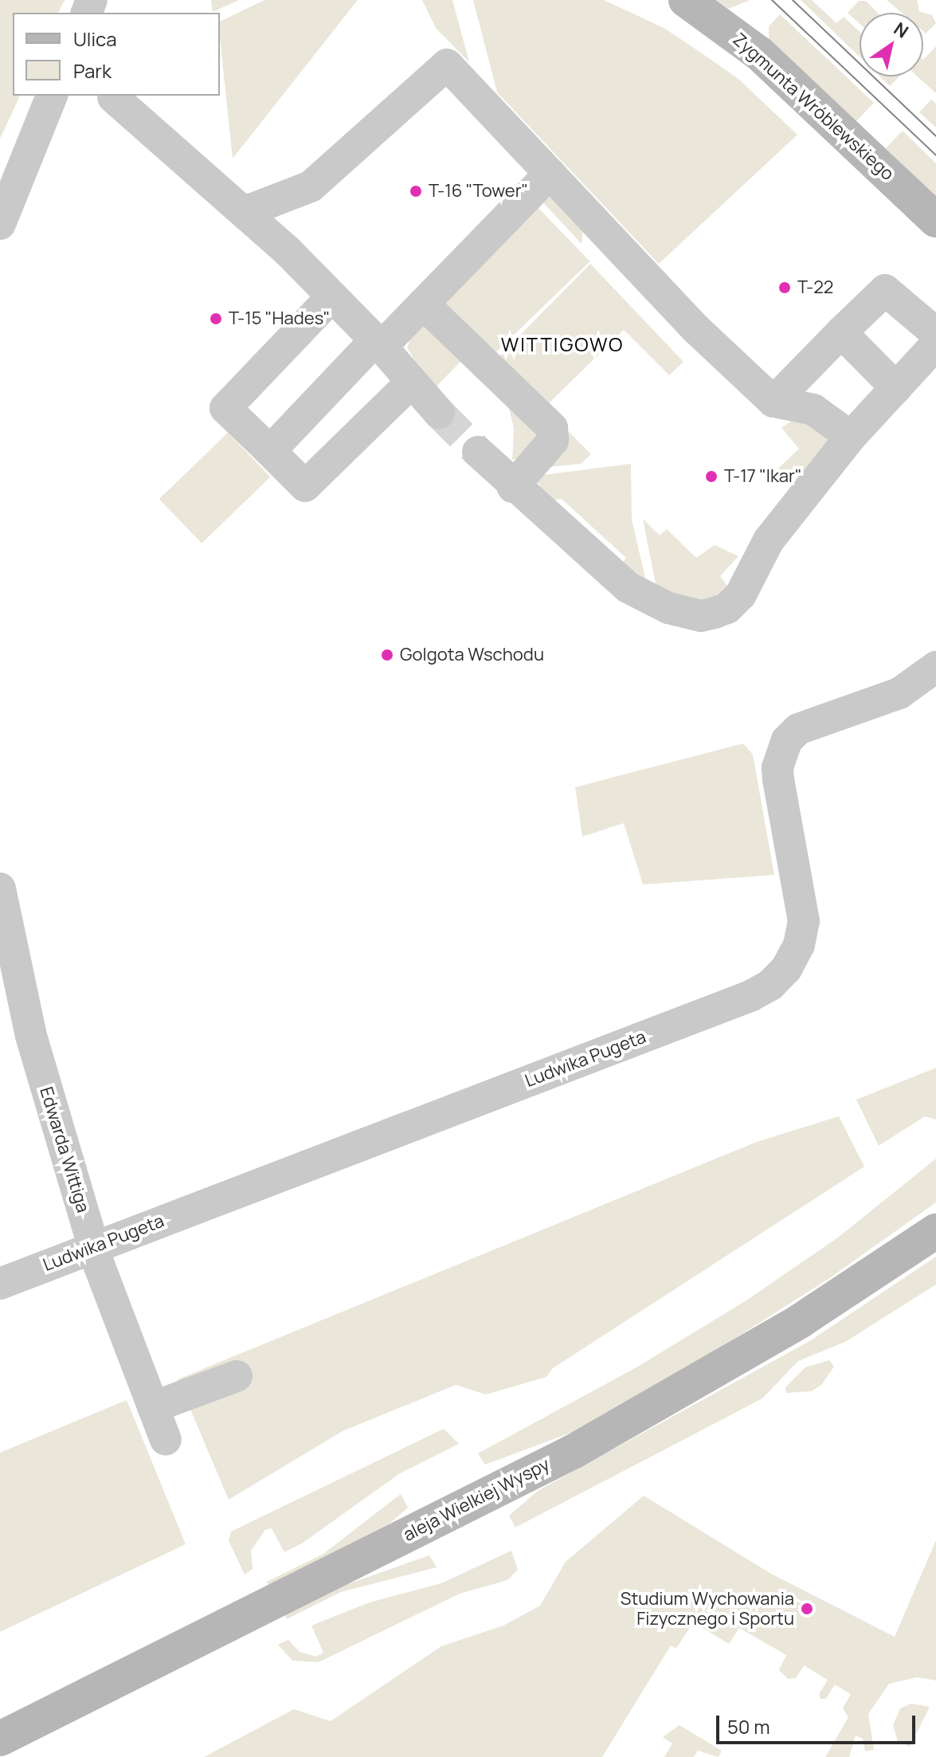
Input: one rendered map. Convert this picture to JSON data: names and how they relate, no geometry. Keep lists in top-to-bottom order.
{
  "streets": {
    "main road": ["Zygmunta Wróblewskiego", "aleja Wielkiej Wyspy"],
    "street": ["Ludwika Pugeta", "Edwarda Wittiga"]
  },
  "crossings": [
    ["Ludwika Pugeta", "Edwarda Wittiga"]
  ],
  "districts": ["WITTIGOWO"],
  "places": [
    "T-16 \"Tower\"",
    "T-22",
    "T-15 \"Hades\"",
    "T-17 \"Ikar\"",
    "Golgota Wschodu",
    "Studium Wychowania Fizycznego i Sportu"
  ],
  "legend": ["Ulica", "Park"],
  "scale_bar": "50 m",
  "north": "top right"
}
